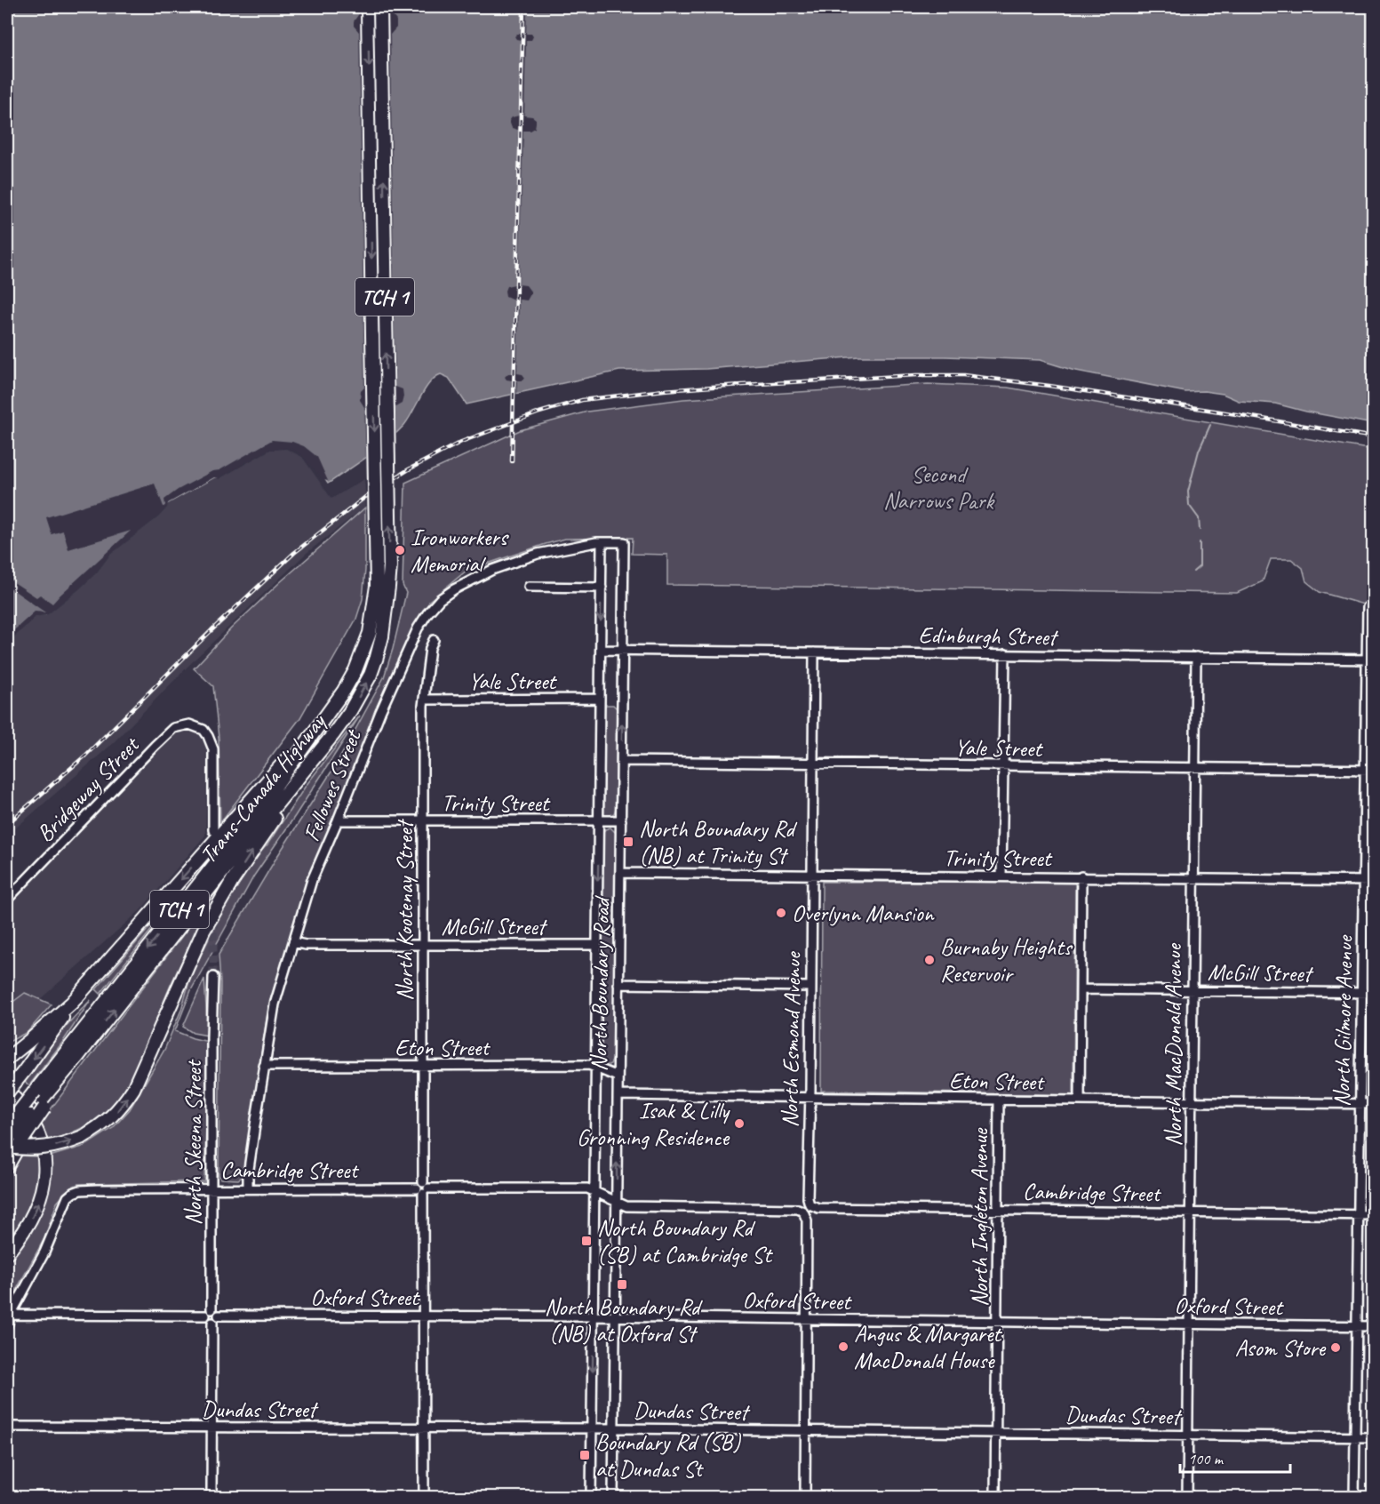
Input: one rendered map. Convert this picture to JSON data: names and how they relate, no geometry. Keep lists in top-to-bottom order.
{
  "streets": {
    "highway": ["TCH 1", "Trans-Canada Highway"],
    "street": [
      "Edinburgh Street",
      "Yale Street",
      "Fellowes Street",
      "Bridgeway Street",
      "Trinity Street",
      "North Kootenay Street",
      "McGill Street",
      "North Boundary Road",
      "North Gilmore Avenue",
      "North Esmond Avenue",
      "North MacDonald Avenue",
      "Eton Street",
      "North Skeena Street",
      "Cambridge Street",
      "North Ingleton Avenue",
      "Oxford Street",
      "Dundas Street"
    ]
  },
  "crossings": [
    ["TCH 1", "Trans-Canada Highway"],
    ["Edinburgh Street", "North Boundary Road"],
    ["Edinburgh Street", "North Gilmore Avenue"],
    ["Edinburgh Street", "North Esmond Avenue"],
    ["Edinburgh Street", "North MacDonald Avenue"],
    ["Yale Street", "North Kootenay Street"],
    ["Yale Street", "North Boundary Road"],
    ["Yale Street", "North Gilmore Avenue"],
    ["Yale Street", "North Esmond Avenue"],
    ["Yale Street", "North MacDonald Avenue"],
    ["Fellowes Street", "Trinity Street"],
    ["Fellowes Street", "McGill Street"],
    ["Fellowes Street", "North Boundary Road"],
    ["Fellowes Street", "Eton Street"],
    ["Fellowes Street", "Cambridge Street"],
    ["Trinity Street", "North Kootenay Street"],
    ["Trinity Street", "North Boundary Road"],
    ["Trinity Street", "North Gilmore Avenue"],
    ["Trinity Street", "North Esmond Avenue"],
    ["Trinity Street", "North MacDonald Avenue"],
    ["North Kootenay Street", "McGill Street"],
    ["North Kootenay Street", "Eton Street"],
    ["North Kootenay Street", "Cambridge Street"],
    ["North Kootenay Street", "Oxford Street"],
    ["North Kootenay Street", "Dundas Street"],
    ["McGill Street", "North Boundary Road"],
    ["McGill Street", "North Gilmore Avenue"],
    ["McGill Street", "North MacDonald Avenue"],
    ["North Boundary Road", "Eton Street"],
    ["North Boundary Road", "Cambridge Street"],
    ["North Boundary Road", "Oxford Street"],
    ["North Boundary Road", "Dundas Street"],
    ["North Gilmore Avenue", "Eton Street"],
    ["North Gilmore Avenue", "Cambridge Street"],
    ["North Gilmore Avenue", "Oxford Street"],
    ["North Gilmore Avenue", "Dundas Street"],
    ["North Esmond Avenue", "Eton Street"],
    ["North Esmond Avenue", "Cambridge Street"],
    ["North MacDonald Avenue", "Eton Street"],
    ["North MacDonald Avenue", "Cambridge Street"],
    ["North MacDonald Avenue", "Oxford Street"],
    ["North MacDonald Avenue", "Dundas Street"],
    ["Eton Street", "North Ingleton Avenue"],
    ["North Skeena Street", "Cambridge Street"],
    ["North Skeena Street", "Oxford Street"],
    ["Cambridge Street", "North Ingleton Avenue"],
    ["Cambridge Street", "Oxford Street"],
    ["North Ingleton Avenue", "Oxford Street"],
    ["North Ingleton Avenue", "Dundas Street"]
  ],
  "parks": ["Second Narrows Park"],
  "places": {
    "other": [
      "Ironworkers Memorial",
      "Overlynn Mansion",
      "Burnaby Heights Reservoir",
      "Isak & Lilly Gronning Residence",
      "Angus & Margaret MacDonald House",
      "Asom Store"
    ],
    "transit": [
      "North Boundary Rd (NB) at Trinity St",
      "North Boundary Rd (SB) at Cambridge St",
      "North Boundary Rd (NB) at Oxford St",
      "Boundary Rd (SB) at Dundas St"
    ]
  },
  "scale_bar": "100 m"
}
